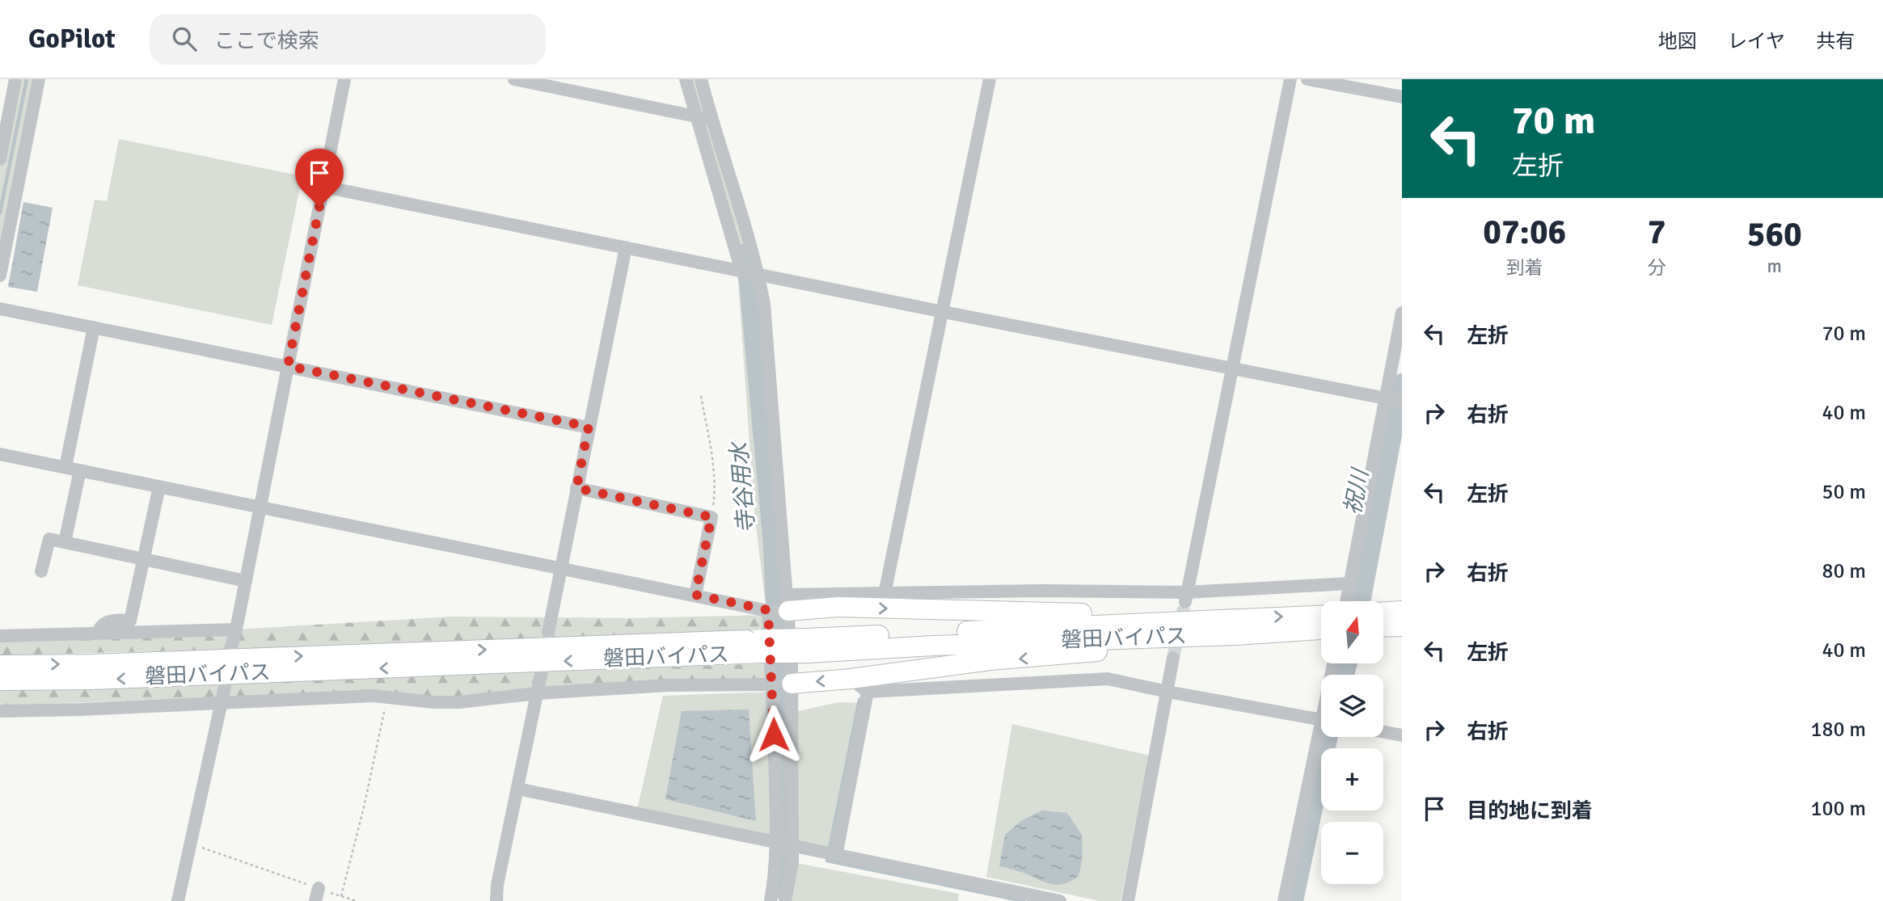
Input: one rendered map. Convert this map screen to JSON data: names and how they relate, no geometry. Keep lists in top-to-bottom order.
{
  "streets": {
    "highway": ["磐田バイパス"]
  },
  "water": ["寺谷用水", "祝川"],
  "north": "top",
  "page": {
    "header": "GoPilot",
    "search": "ここで検索",
    "nav": ["地図", "レイヤ", "共有"],
    "turn": ["70 m", "左折"],
    "eta": [
      "07:06",
      "到着",
      "7",
      "分",
      "560",
      "m"
    ],
    "list": [
      {
        "name": "左折",
        "value": "70 m"
      },
      {
        "name": "右折",
        "value": "40 m"
      },
      {
        "name": "左折",
        "value": "50 m"
      },
      {
        "name": "右折",
        "value": "80 m"
      },
      {
        "name": "左折",
        "value": "40 m"
      },
      {
        "name": "右折",
        "value": "180 m"
      },
      {
        "name": "目的地に到着",
        "value": "100 m"
      }
    ],
    "map_buttons": ["+", "−"]
  }
}
